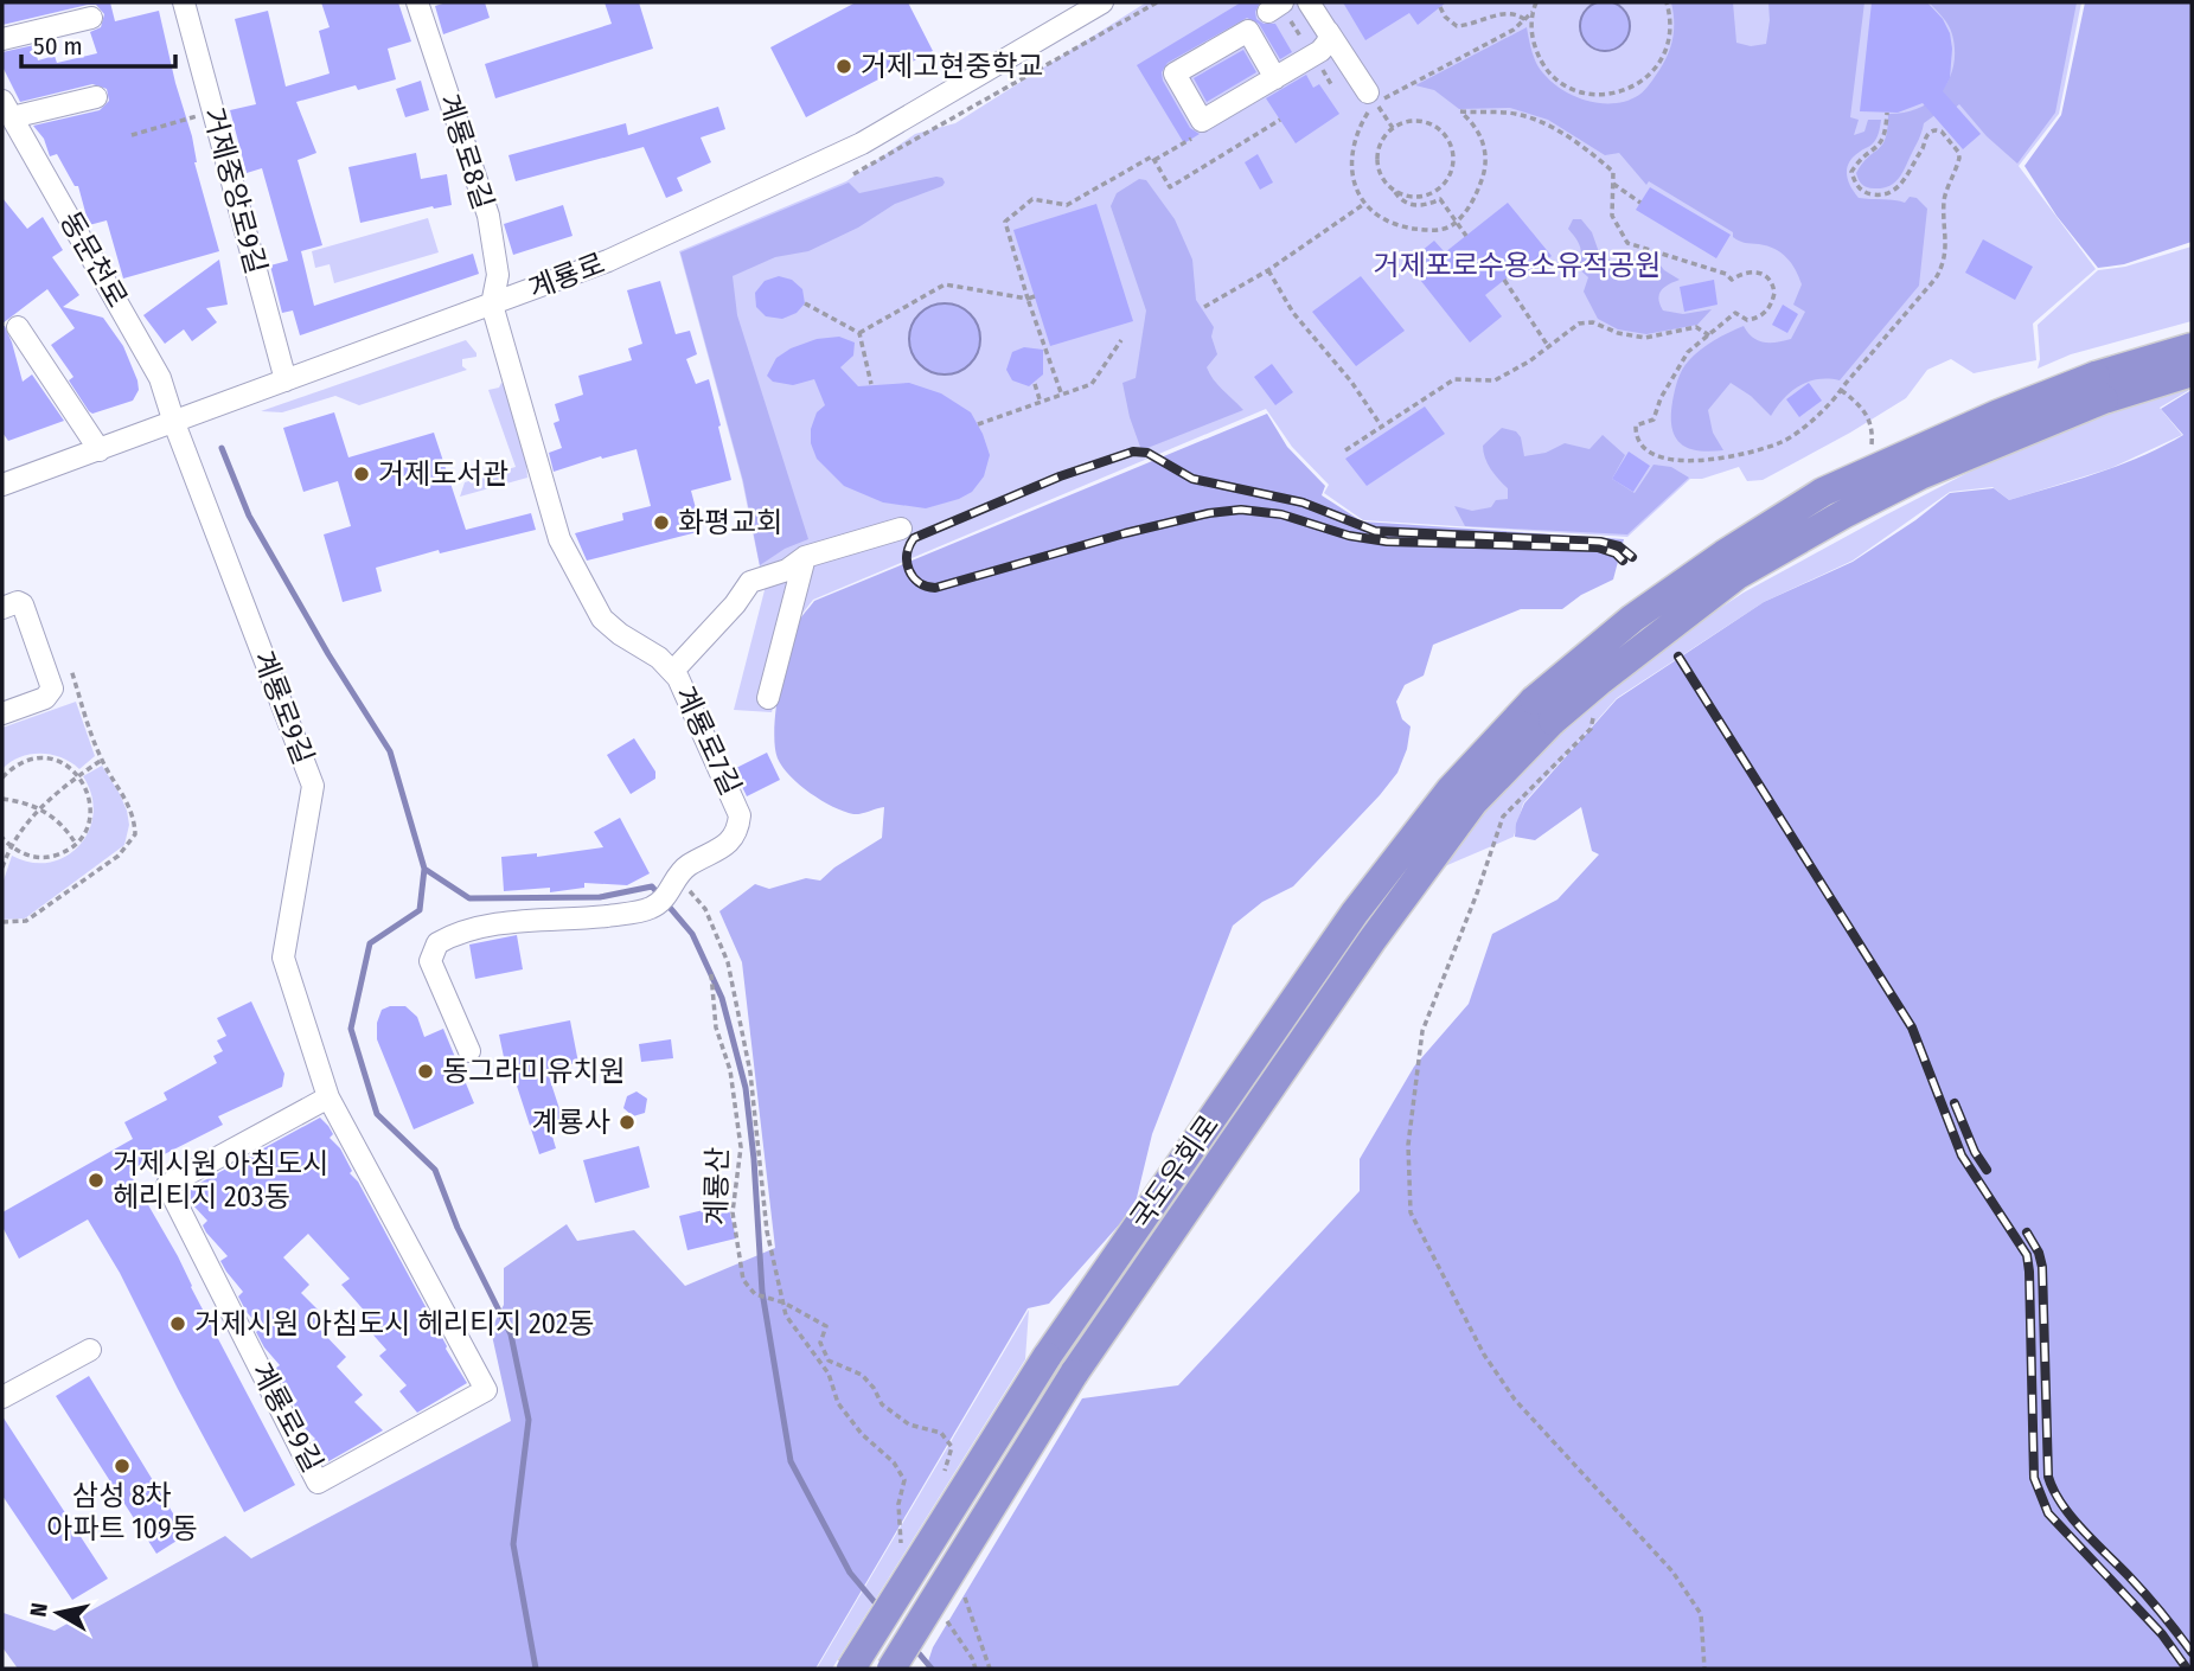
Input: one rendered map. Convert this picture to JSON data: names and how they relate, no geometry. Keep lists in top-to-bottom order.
{
  "streets": {
    "highway": ["국도우회로"],
    "street": [
      "계룡로8길",
      "거제중앙로9길",
      "동문천로",
      "계룡로",
      "계룡로9길",
      "계룡로7길"
    ],
    "path": ["계룡산"]
  },
  "crossings": [
    ["계룡로8길", "계룡로"],
    ["계룡로8길", "계룡로7길"],
    ["거제중앙로9길", "계룡로"],
    ["동문천로", "계룡로"],
    ["동문천로", "계룡로9길"],
    ["계룡로", "계룡로9길"],
    ["계룡로", "계룡로7길"]
  ],
  "parks": ["거제포로수용소유적공원"],
  "places": [
    "거제고현중학교",
    "거제도서관",
    "화평교회",
    "동그라미유치원",
    "계룡사",
    "거제시원 아침도시 헤리티지 203동",
    "거제시원 아침도시 헤리티지 202동",
    "삼성 8차 아파트 109동"
  ],
  "scale_bar": "50 m",
  "north": "left"
}
